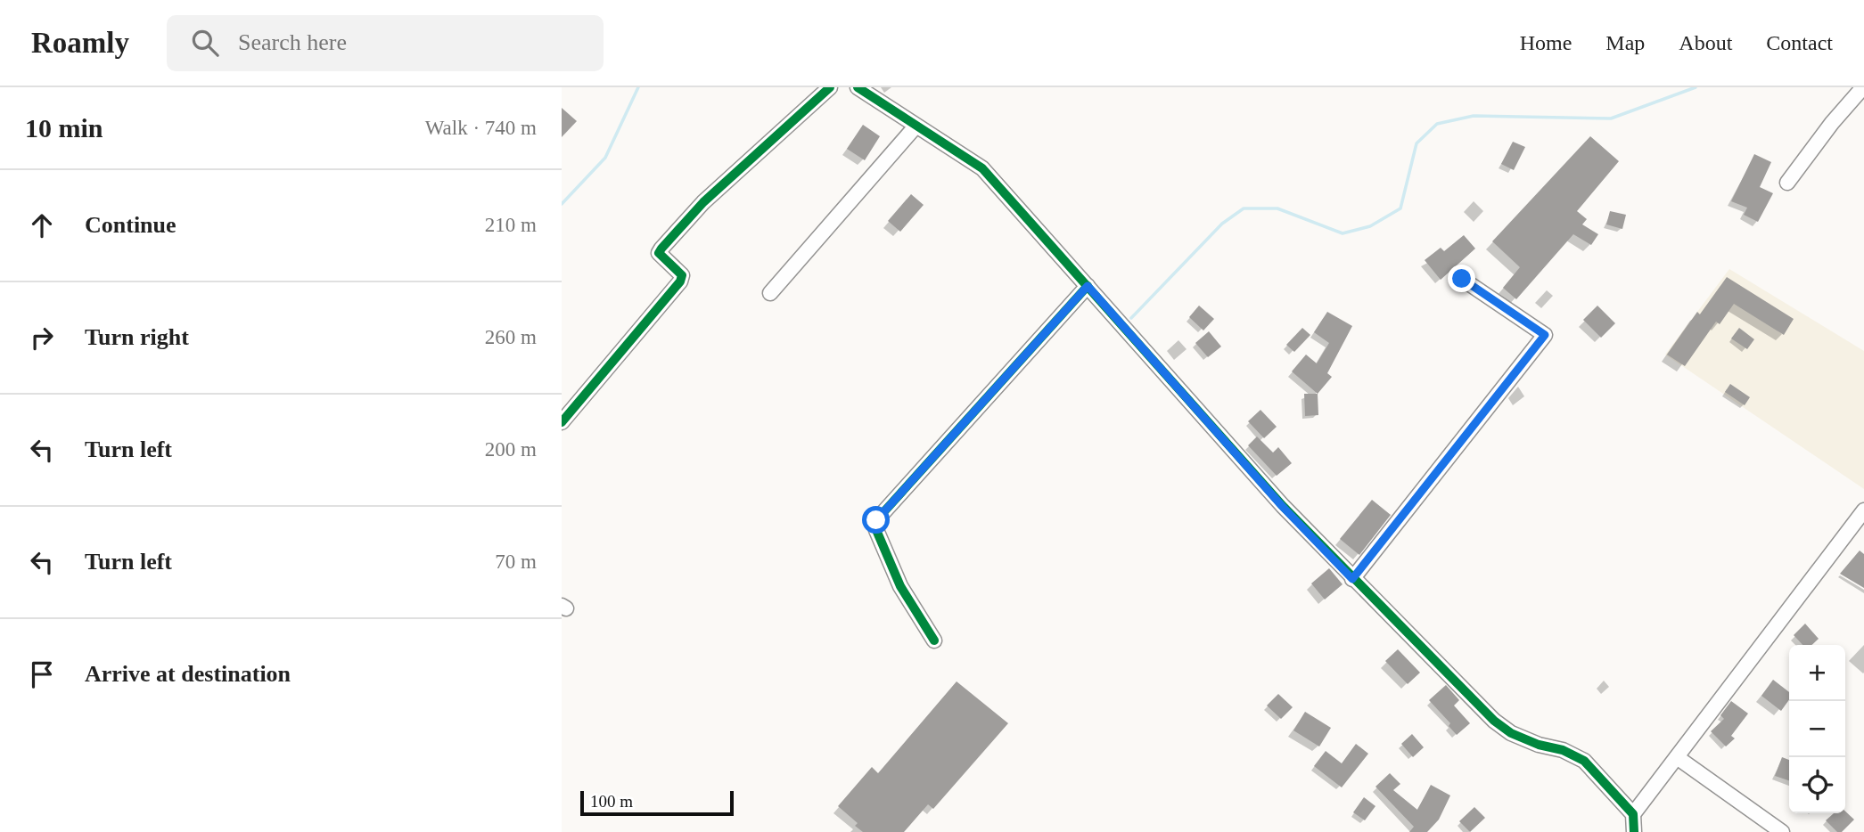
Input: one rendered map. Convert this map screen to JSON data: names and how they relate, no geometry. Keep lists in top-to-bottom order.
{
  "scale_bar": "100 m",
  "page": {
    "header": "Roamly",
    "search": "Search here",
    "nav": [
      "Home",
      "Map",
      "About",
      "Contact"
    ],
    "heading": ["10 min", "Walk · 740 m"],
    "list": [
      ["Continue", "210 m"],
      ["Turn right", "260 m"],
      ["Turn left", "200 m"],
      ["Turn left", "70 m"],
      "Arrive at destination"
    ],
    "map_buttons": ["+", "−"],
    "scale": "100 m"
  }
}
